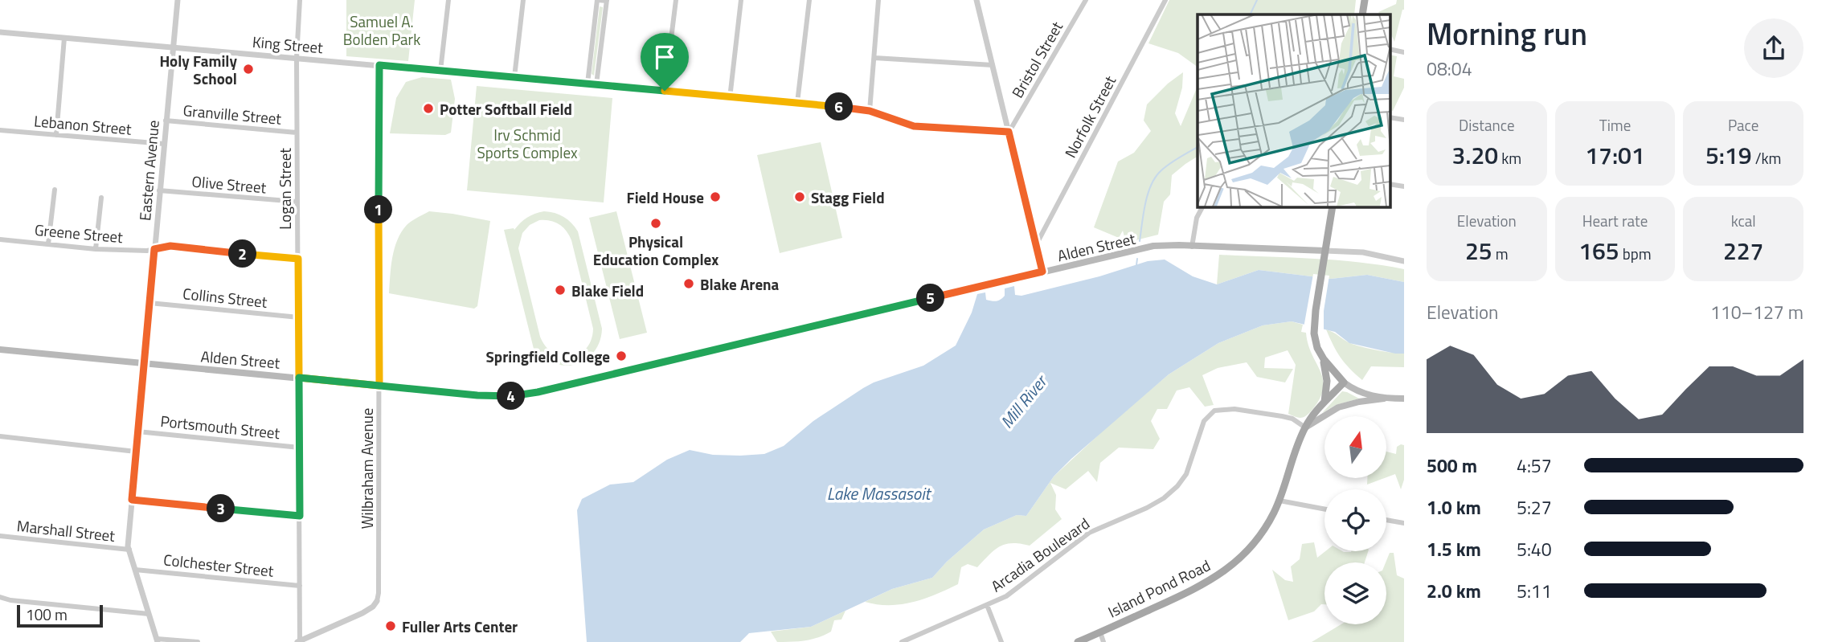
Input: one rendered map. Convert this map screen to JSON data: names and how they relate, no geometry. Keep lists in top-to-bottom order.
{
  "streets": {
    "main road": ["Alden Street", "Island Pond Road"],
    "street": [
      "King Street",
      "Bristol Street",
      "Granville Street",
      "Norfolk Street",
      "Lebanon Street",
      "Eastern Avenue",
      "Olive Street",
      "Logan Street",
      "Greene Street",
      "Collins Street",
      "Portsmouth Street",
      "Wilbraham Avenue",
      "Marshall Street",
      "Arcadia Boulevard",
      "Colchester Street"
    ]
  },
  "crossings": [
    ["King Street", "Bristol Street"],
    ["King Street", "Eastern Avenue"],
    ["King Street", "Logan Street"],
    ["King Street", "Wilbraham Avenue"],
    ["Granville Street", "Eastern Avenue"],
    ["Granville Street", "Logan Street"],
    ["Lebanon Street", "Eastern Avenue"],
    ["Eastern Avenue", "Olive Street"],
    ["Eastern Avenue", "Greene Street"],
    ["Eastern Avenue", "Alden Street"],
    ["Eastern Avenue", "Collins Street"],
    ["Eastern Avenue", "Portsmouth Street"],
    ["Eastern Avenue", "Marshall Street"],
    ["Eastern Avenue", "Colchester Street"],
    ["Olive Street", "Logan Street"],
    ["Logan Street", "Greene Street"],
    ["Logan Street", "Alden Street"],
    ["Logan Street", "Collins Street"],
    ["Logan Street", "Portsmouth Street"],
    ["Logan Street", "Colchester Street"],
    ["Alden Street", "Wilbraham Avenue"],
    ["Arcadia Boulevard", "Island Pond Road"]
  ],
  "water": ["Mill River", "Lake Massasoit"],
  "parks": ["Samuel A. Bolden Park", "Irv Schmid Sports Complex"],
  "places": [
    "Holy Family School",
    "Potter Softball Field",
    "Field House",
    "Stagg Field",
    "Physical Education Complex",
    "Blake Arena",
    "Blake Field",
    "Springfield College",
    "Fuller Arts Center"
  ],
  "scale_bar": "100 m",
  "north": "top",
  "page": {
    "heading": ["Morning run", "08:04"],
    "pins": [
      "6",
      "1",
      "2",
      "5",
      "4",
      "3"
    ],
    "stats": [
      ["Distance", "3.20 km"],
      ["Time", "17:01"],
      ["Pace", "5:19 /km"],
      ["Elevation", "25 m"],
      ["Heart rate", "165 bpm"],
      ["kcal", "227"]
    ],
    "chart": ["Elevation", "110–127 m"],
    "list": [
      {
        "name": "500 m",
        "note": "4:57"
      },
      {
        "name": "1.0 km",
        "note": "5:27"
      },
      {
        "name": "1.5 km",
        "note": "5:40"
      },
      {
        "name": "2.0 km",
        "note": "5:11"
      }
    ],
    "scale": "100 m"
  }
}
